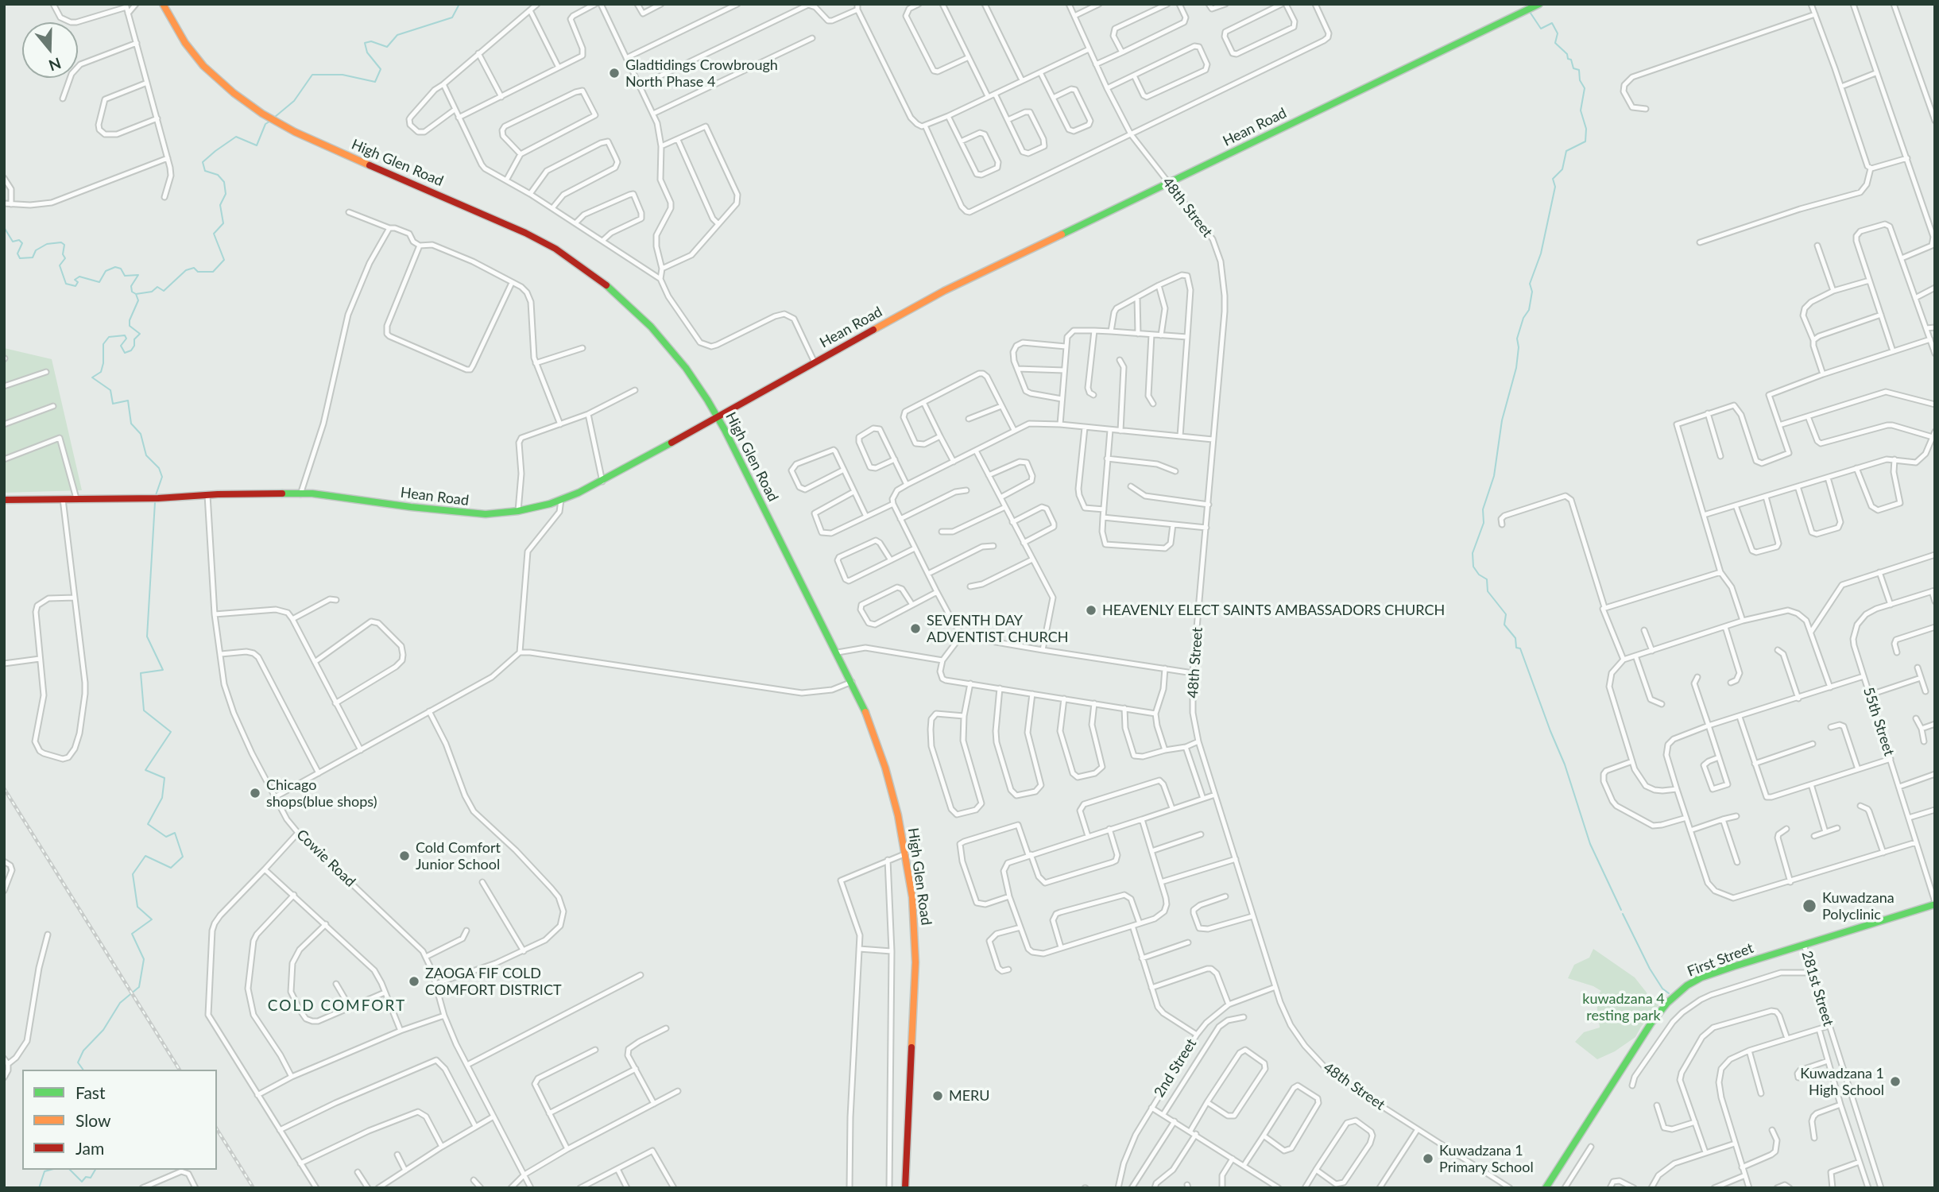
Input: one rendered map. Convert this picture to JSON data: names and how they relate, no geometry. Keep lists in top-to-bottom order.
{
  "streets": {
    "street": [
      "Hean Road",
      "High Glen Road",
      "48th Street",
      "55th Street",
      "Cowie Road",
      "First Street",
      "281st Street",
      "2nd Street"
    ]
  },
  "crossings": [
    ["Hean Road", "High Glen Road"],
    ["Hean Road", "48th Street"],
    ["Hean Road", "Cowie Road"],
    ["48th Street", "2nd Street"],
    ["55th Street", "First Street"],
    ["First Street", "281st Street"]
  ],
  "districts": ["COLD COMFORT"],
  "parks": ["kuwadzana 4 resting park"],
  "places": [
    "Gladtidings Crowbrough North Phase 4",
    "HEAVENLY ELECT SAINTS AMBASSADORS CHURCH",
    "SEVENTH DAY ADVENTIST CHURCH",
    "Chicago shops(blue shops)",
    "Cold Comfort Junior School",
    "Kuwadzana Polyclinic",
    "ZAOGA FIF COLD COMFORT DISTRICT",
    "Kuwadzana 1 High School",
    "MERU",
    "Kuwadzana 1 Primary School"
  ],
  "legend": ["Fast", "Slow", "Jam"],
  "north": "bottom"
}
